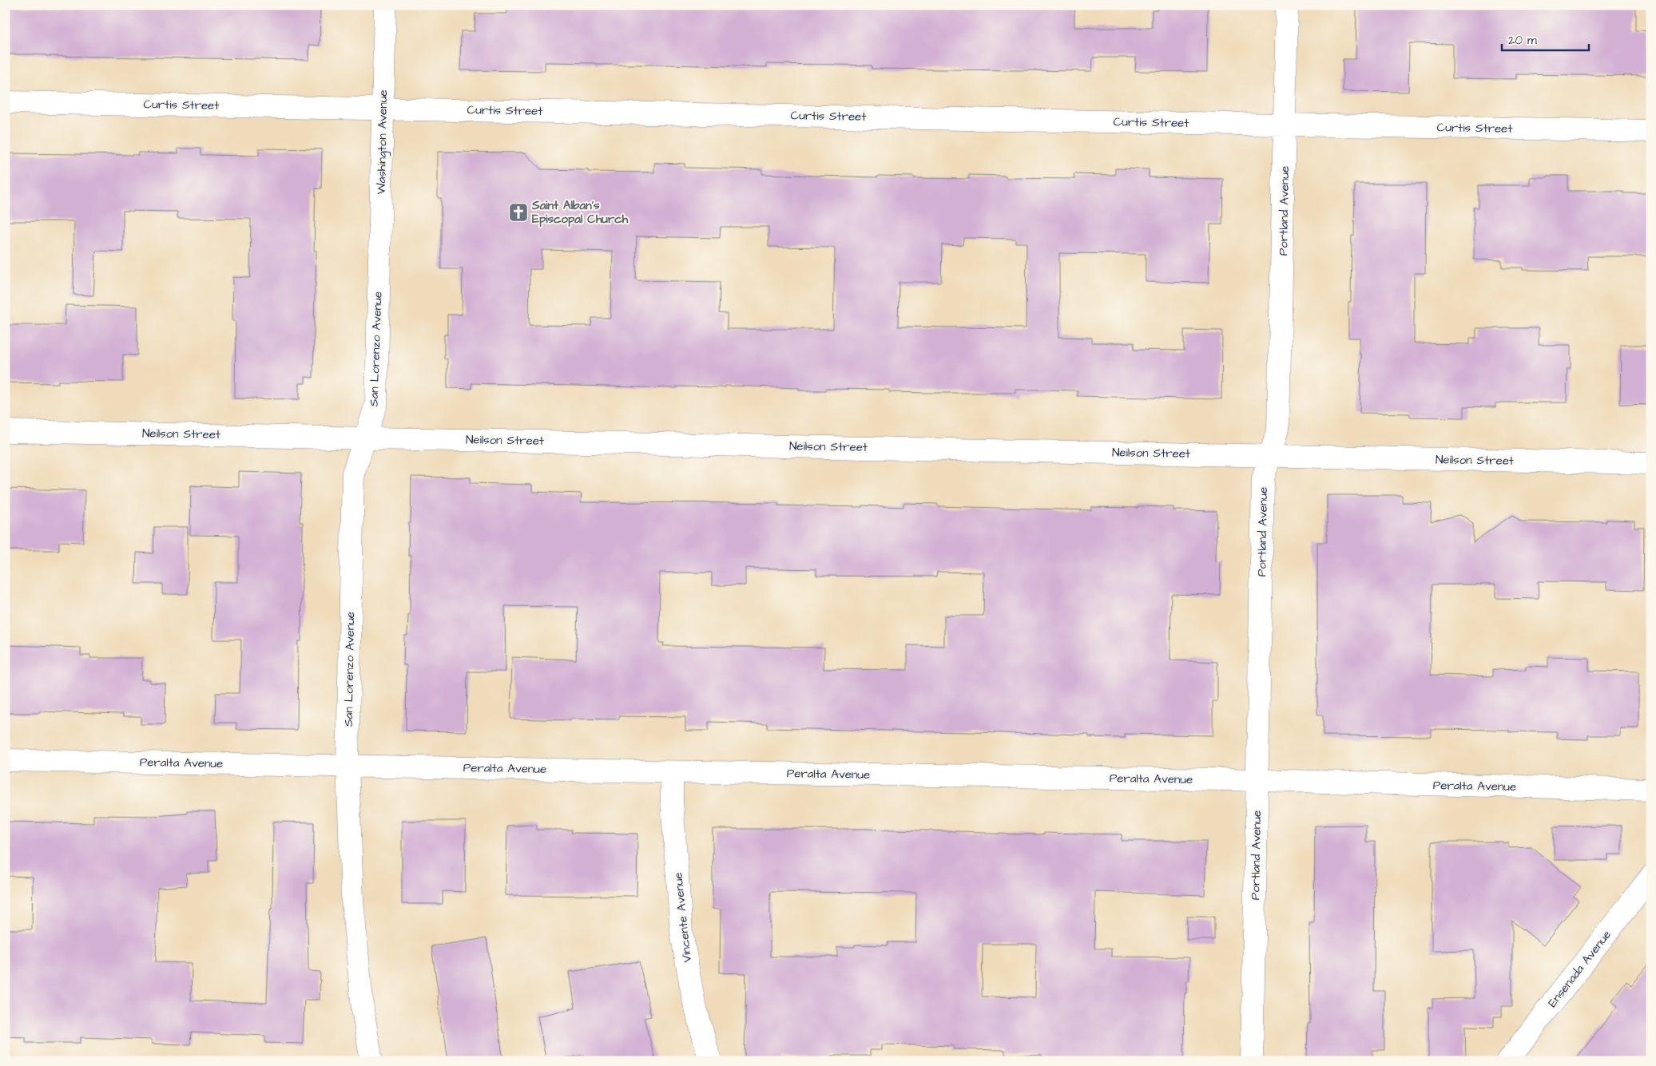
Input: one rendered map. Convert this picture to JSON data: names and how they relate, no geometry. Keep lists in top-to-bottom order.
{
  "streets": {
    "street": [
      "Curtis Street",
      "Washington Avenue",
      "Portland Avenue",
      "San Lorenzo Avenue",
      "Neilson Street",
      "Peralta Avenue",
      "Vincente Avenue",
      "Ensenada Avenue"
    ]
  },
  "crossings": [
    ["Curtis Street", "Washington Avenue"],
    ["Curtis Street", "Portland Avenue"],
    ["Washington Avenue", "San Lorenzo Avenue"],
    ["Portland Avenue", "Neilson Street"],
    ["Portland Avenue", "Peralta Avenue"],
    ["San Lorenzo Avenue", "Neilson Street"],
    ["San Lorenzo Avenue", "Peralta Avenue"],
    ["Peralta Avenue", "Vincente Avenue"]
  ],
  "places": {
    "church": ["Saint Alban's Episcopal Church"]
  },
  "scale_bar": "20 m"
}
